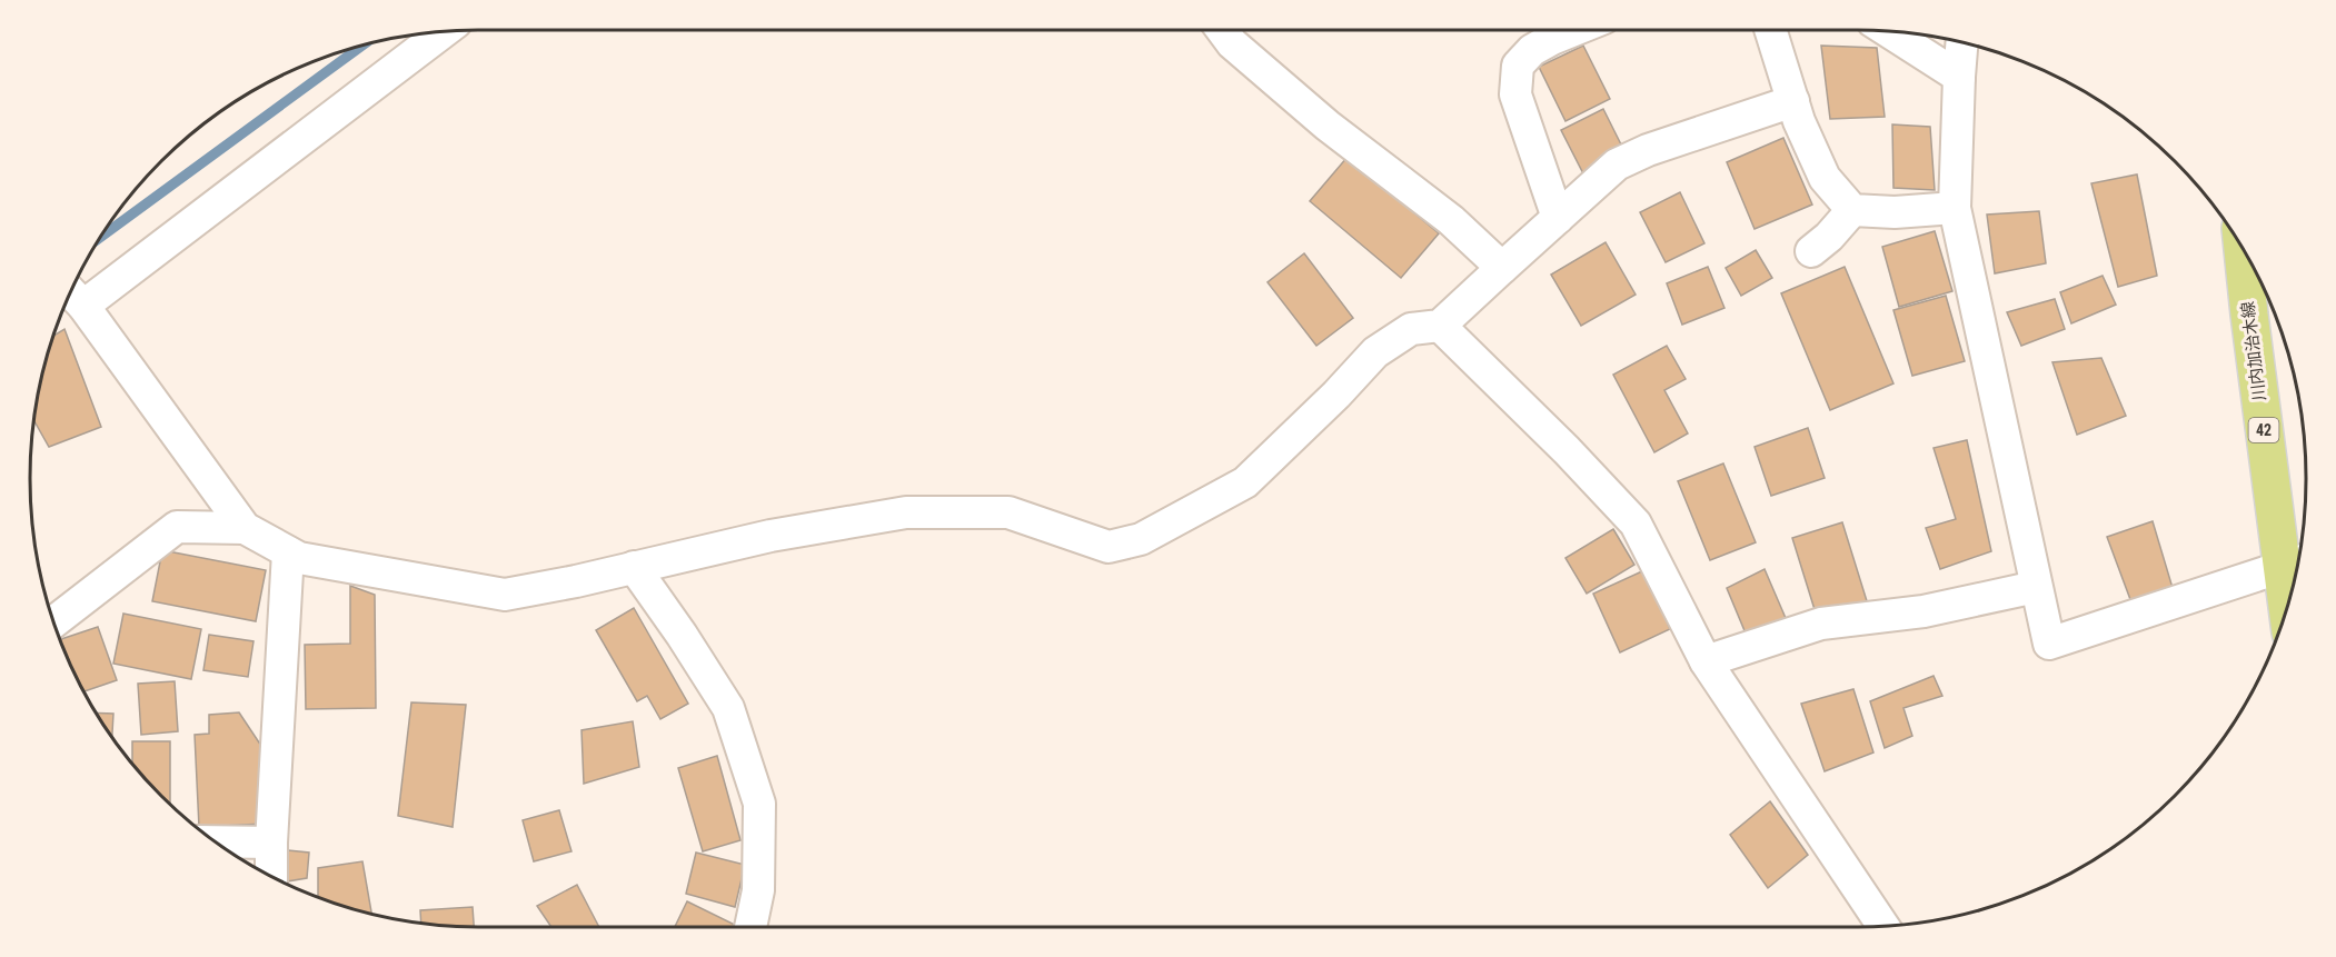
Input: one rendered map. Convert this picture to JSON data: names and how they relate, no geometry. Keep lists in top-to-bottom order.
{
  "streets": {
    "main road": ["川内加治木線", "42"]
  }
}
